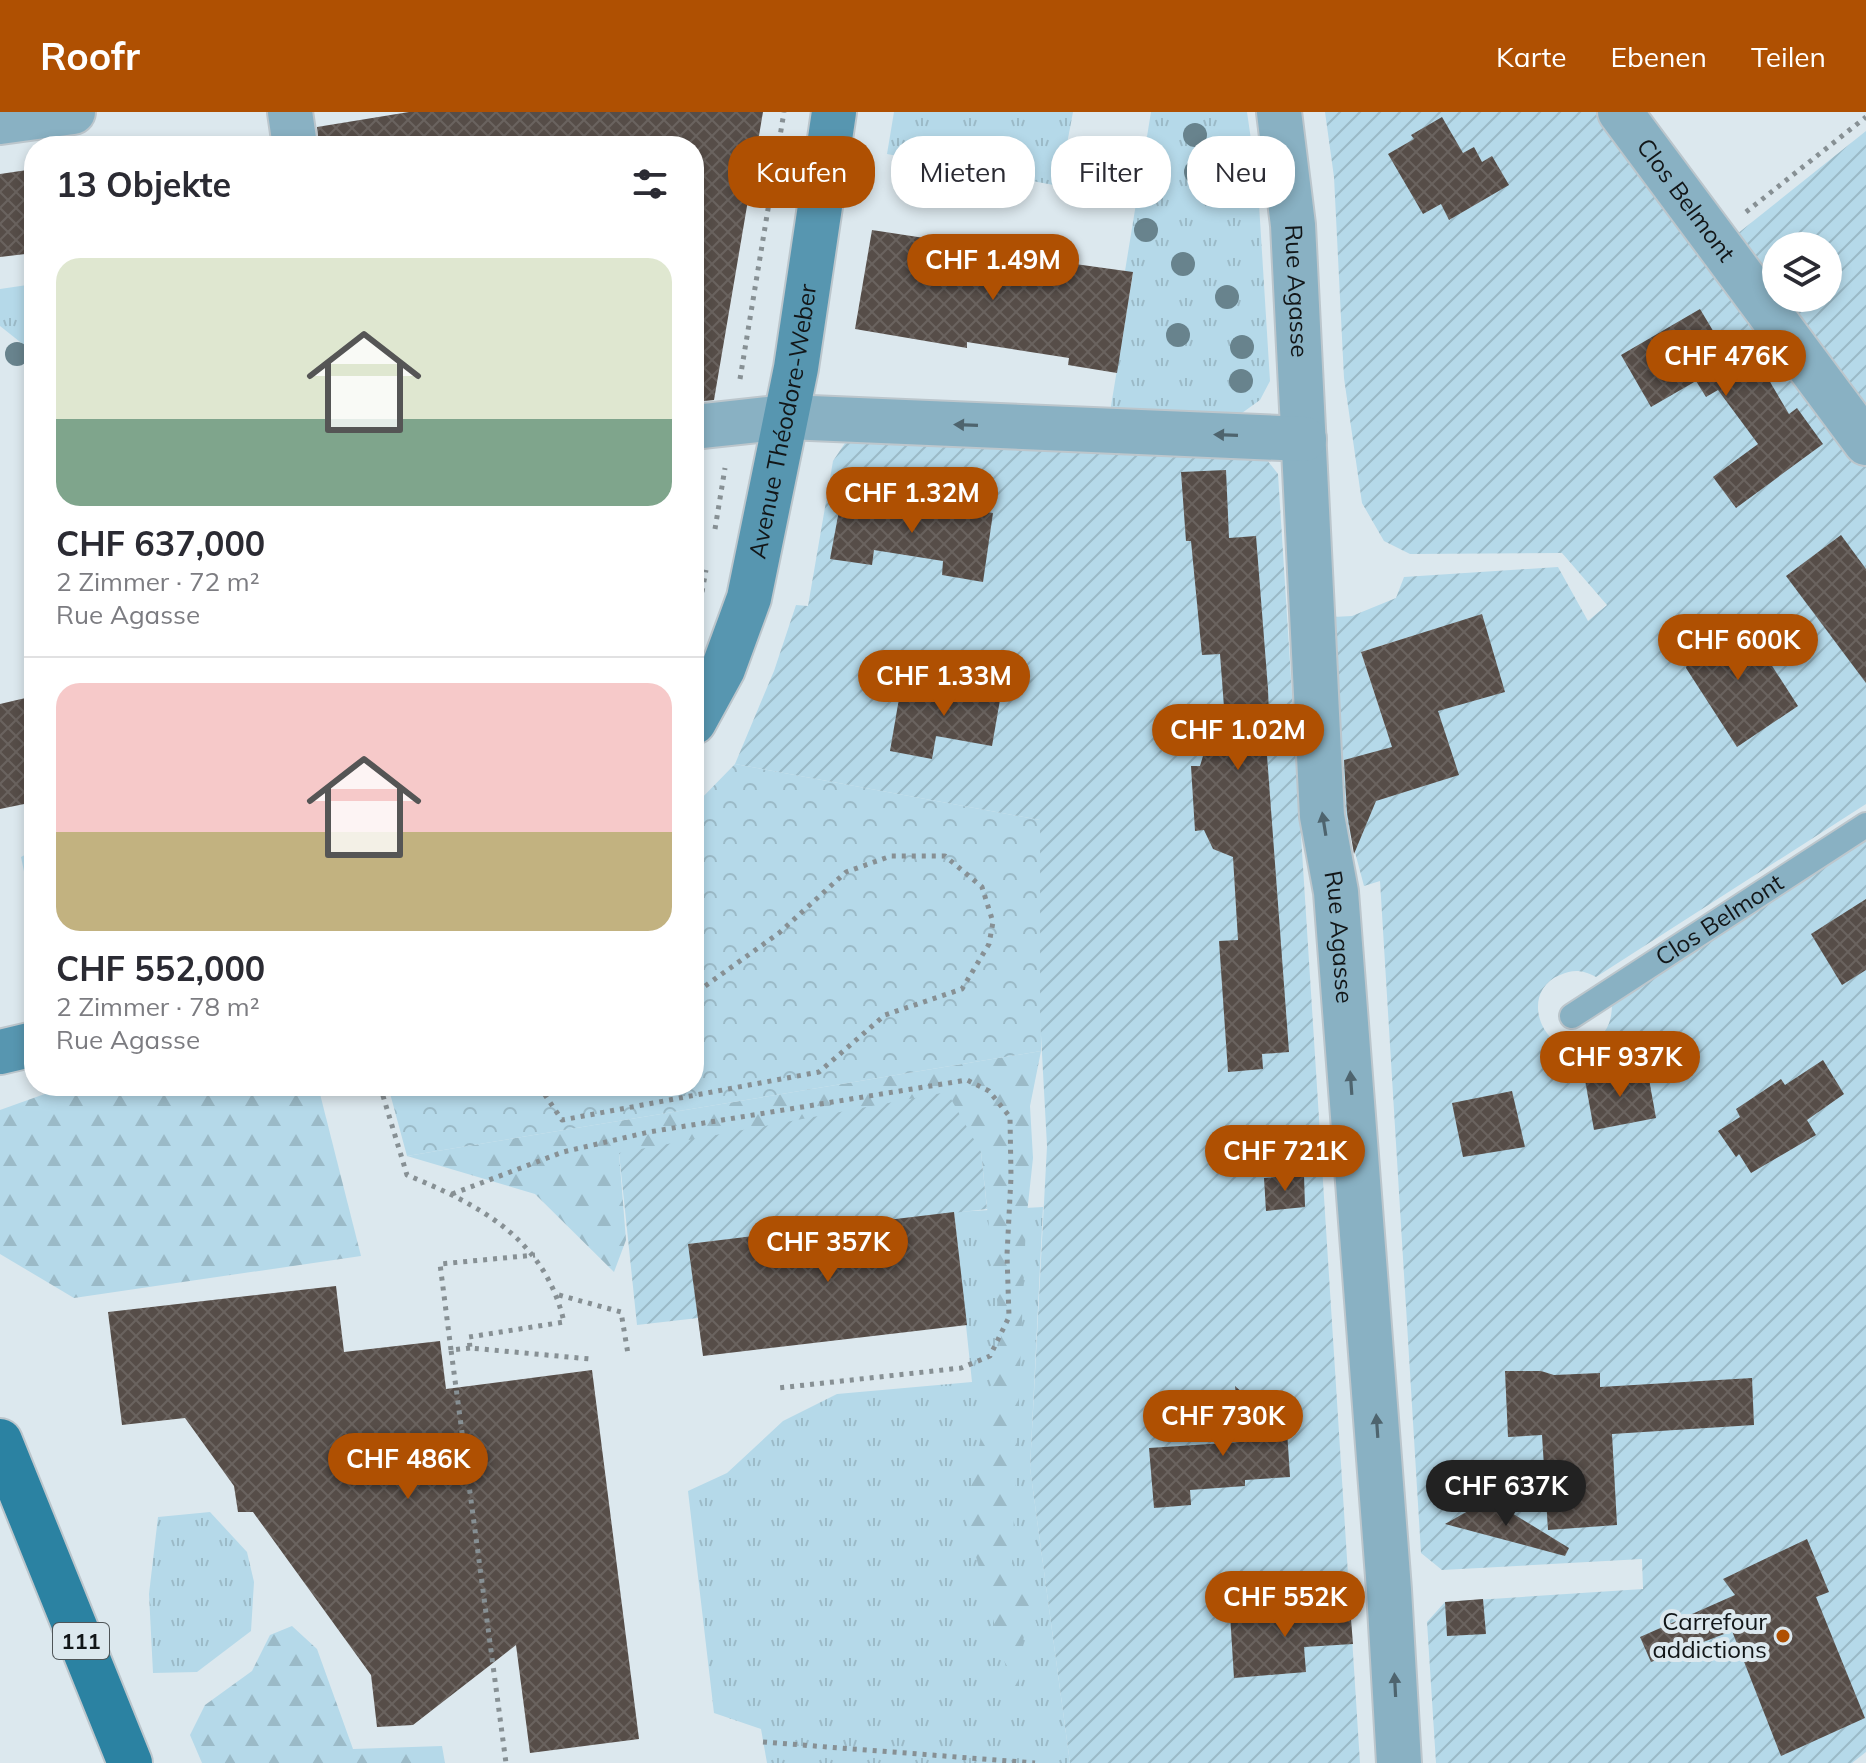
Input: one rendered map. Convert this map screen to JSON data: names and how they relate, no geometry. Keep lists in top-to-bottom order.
{
  "streets": {
    "main road": ["111"],
    "street": ["Clos Belmont", "Rue Agasse", "Avenue Théodore-Weber"]
  },
  "one_way": ["Rue Agasse"],
  "places": ["Carrefour addictions"],
  "page": {
    "header": "Roofr",
    "nav": ["Karte", "Ebenen", "Teilen"],
    "chip": [
      "Kaufen",
      "Mieten",
      "Filter",
      "Neu"
    ],
    "heading": "13 Objekte",
    "list": [
      {
        "name": "CHF 637,000",
        "note": "2 Zimmer · 72 m² · Rue Agasse"
      },
      {
        "name": "CHF 552,000",
        "note": "2 Zimmer · 78 m² · Rue Agasse"
      }
    ],
    "price": [
      "CHF 1.49M",
      "CHF 476K",
      "CHF 1.32M",
      "CHF 600K",
      "CHF 1.33M",
      "CHF 1.02M",
      "CHF 937K",
      "CHF 721K",
      "CHF 357K",
      "CHF 730K",
      "CHF 486K",
      "CHF 637K",
      "CHF 552K"
    ]
  }
}
